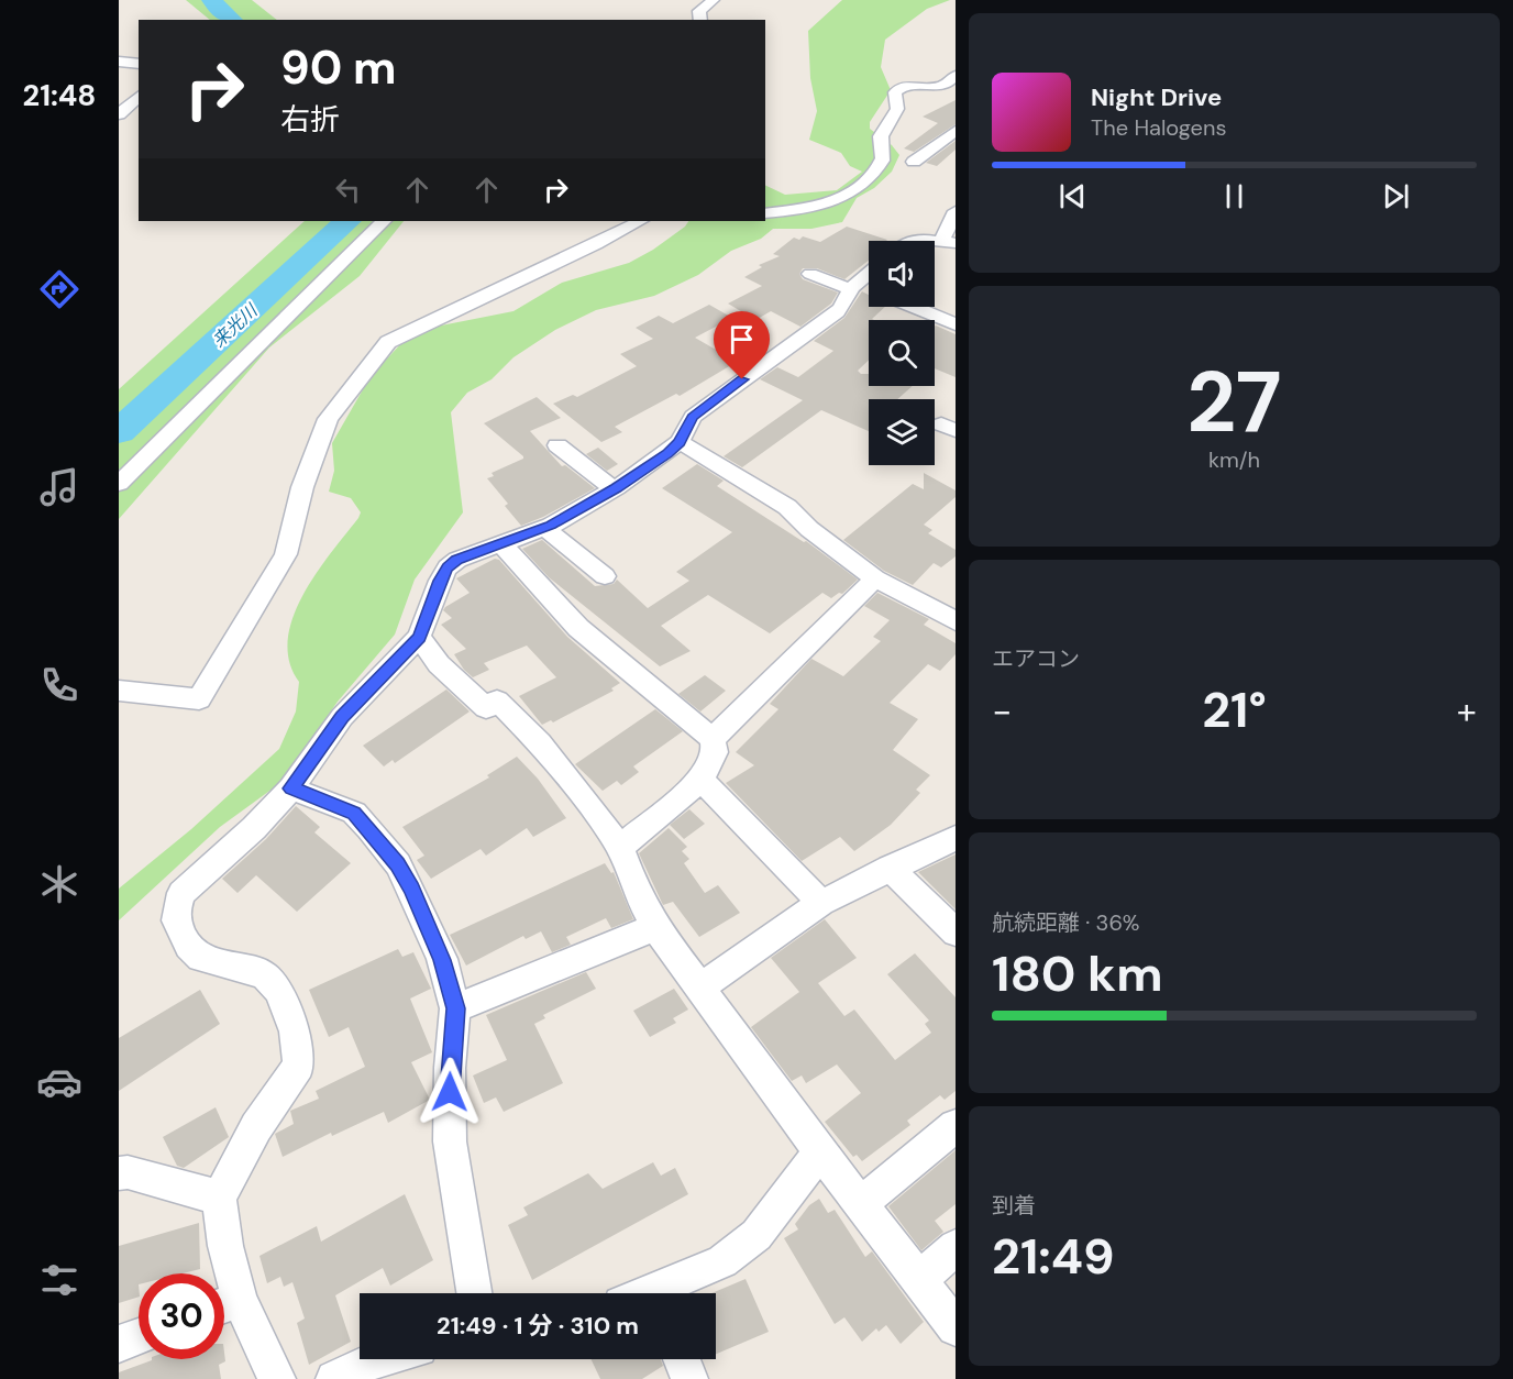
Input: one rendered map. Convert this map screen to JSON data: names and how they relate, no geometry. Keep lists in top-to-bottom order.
{
  "water": ["来光川"],
  "page": {
    "tabs": "21:48",
    "turn": ["90 m", "右折"],
    "song": ["Night Drive", "The Halogens"],
    "tile": [
      ["27", "km/h"],
      "エアコン",
      ["航続距離 · 36%", "180 km"],
      ["到着", "21:49"]
    ],
    "heat": ["−", "21°", "+"],
    "limit": "30",
    "trip": "21:49 · 1 分 · 310 m"
  }
}
